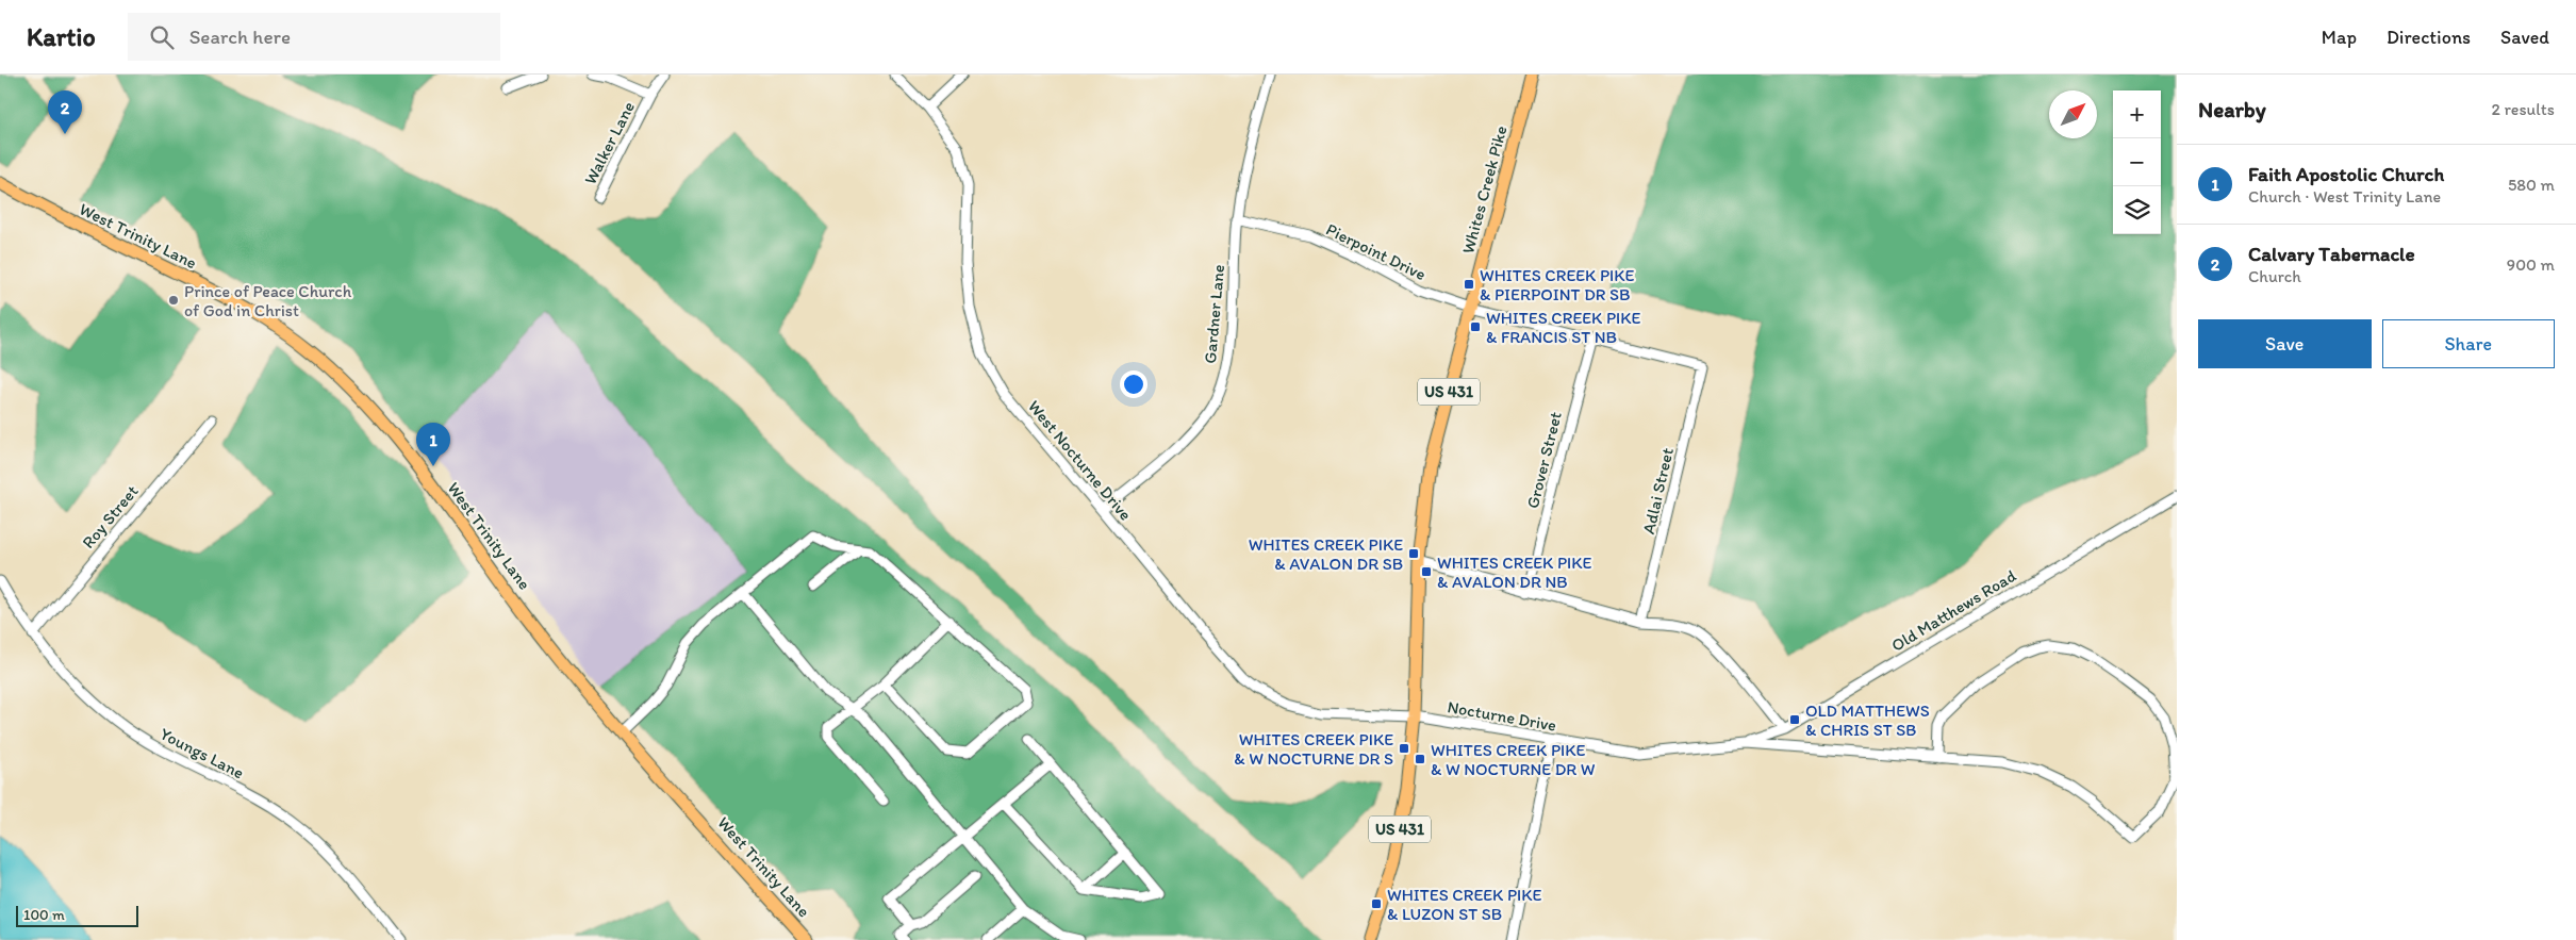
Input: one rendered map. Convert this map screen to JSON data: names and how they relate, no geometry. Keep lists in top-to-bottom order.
{
  "streets": {
    "main road": ["Whites Creek Pike", "West Trinity Lane", "US 431"],
    "street": [
      "Walker Lane",
      "Pierpoint Drive",
      "Gardner Lane",
      "West Nocturne Drive",
      "Grover Street",
      "Adlai Street",
      "Roy Street",
      "Old Matthews Road",
      "Nocturne Drive",
      "Youngs Lane"
    ]
  },
  "crossings": [
    ["Whites Creek Pike", "Pierpoint Drive"],
    ["Whites Creek Pike", "West Nocturne Drive"],
    ["Whites Creek Pike", "Nocturne Drive"],
    ["Pierpoint Drive", "Gardner Lane"],
    ["Pierpoint Drive", "Grover Street"],
    ["Pierpoint Drive", "Adlai Street"],
    ["Gardner Lane", "West Nocturne Drive"],
    ["West Nocturne Drive", "Nocturne Drive"],
    ["Roy Street", "Youngs Lane"],
    ["Old Matthews Road", "Nocturne Drive"]
  ],
  "places": {
    "transit": [
      "WHITES CREEK PIKE & PIERPOINT DR SB",
      "WHITES CREEK PIKE & FRANCIS ST NB",
      "WHITES CREEK PIKE & AVALON DR SB",
      "WHITES CREEK PIKE & AVALON DR NB",
      "OLD MATTHEWS & CHRIS ST SB",
      "WHITES CREEK PIKE & W NOCTURNE DR S",
      "WHITES CREEK PIKE & W NOCTURNE DR W",
      "WHITES CREEK PIKE & LUZON ST SB"
    ],
    "other": ["Prince of Peace Church of God in Christ"]
  },
  "scale_bar": "100 m",
  "north": "top right",
  "page": {
    "header": "Kartio",
    "search": "Search here",
    "nav": ["Map", "Directions", "Saved"],
    "heading": ["Nearby", "2 results"],
    "map_buttons": ["+", "−"],
    "pins": ["2", "1"],
    "list": [
      {
        "mark": "1",
        "name": "Faith Apostolic Church",
        "note": "Church · West Trinity Lane",
        "value": "580 m"
      },
      {
        "mark": "2",
        "name": "Calvary Tabernacle",
        "note": "Church",
        "value": "900 m"
      }
    ],
    "buttons": ["Save", "Share"],
    "scale": "100 m"
  }
}
